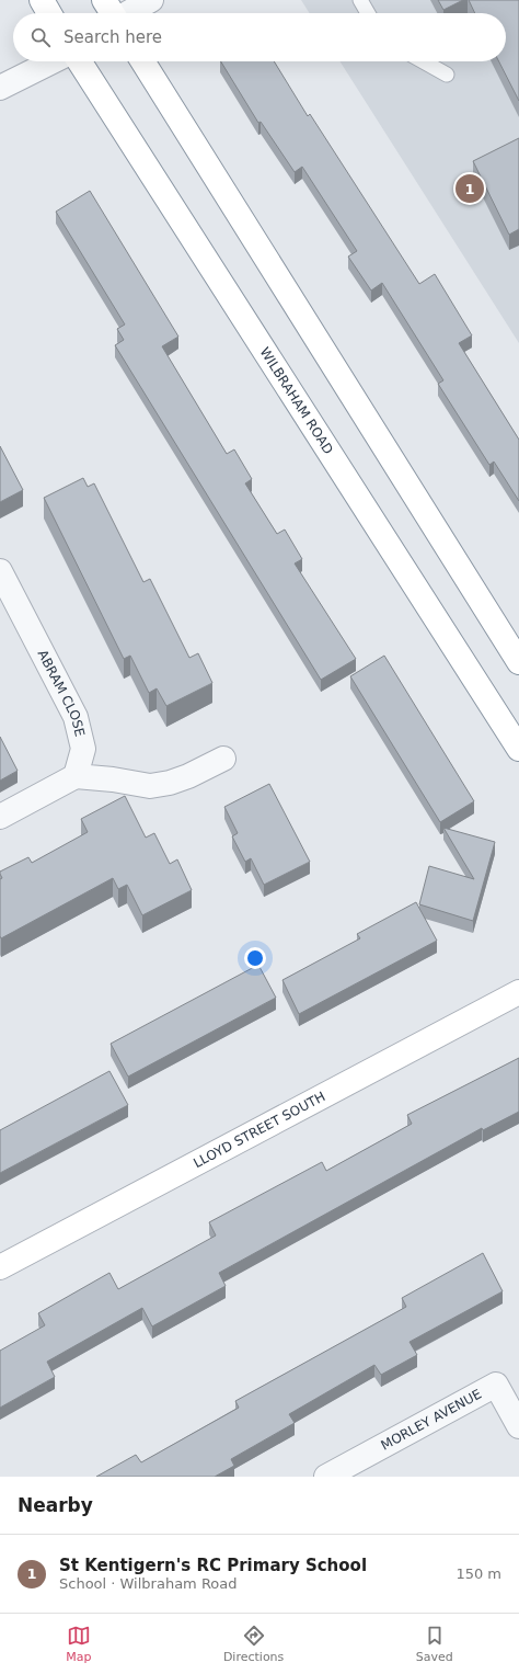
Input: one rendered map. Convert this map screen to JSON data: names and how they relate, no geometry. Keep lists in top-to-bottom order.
{
  "streets": {
    "main road": ["WILBRAHAM ROAD", "LLOYD STREET SOUTH"],
    "street": ["ABRAM CLOSE", "MORLEY AVENUE"]
  },
  "page": {
    "search": "Search here",
    "pins": "1",
    "heading": "Nearby",
    "list": [
      {
        "mark": "1",
        "name": "St Kentigern's RC Primary School",
        "note": "School · Wilbraham Road",
        "value": "150 m"
      }
    ],
    "nav": ["Map", "Directions", "Saved"]
  }
}
